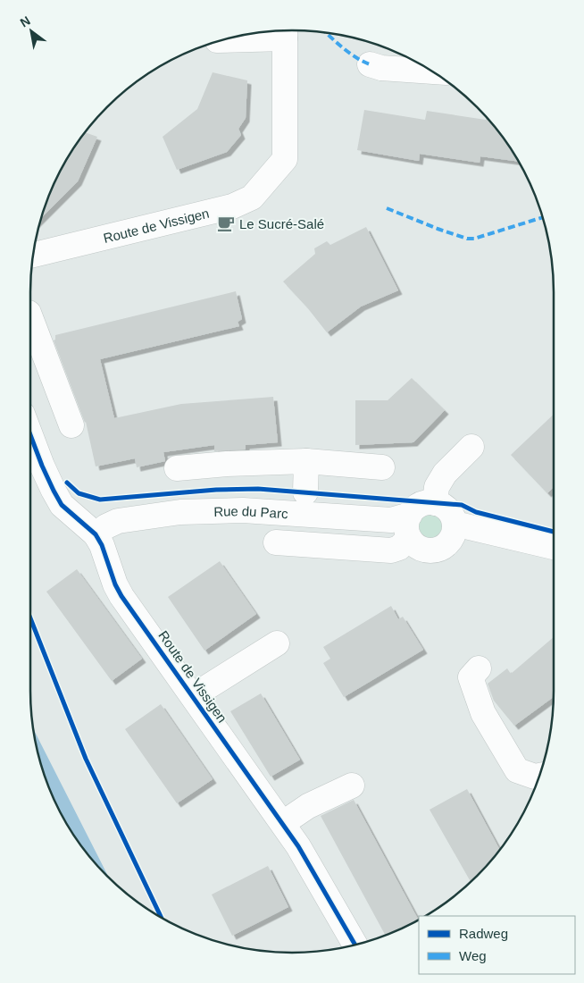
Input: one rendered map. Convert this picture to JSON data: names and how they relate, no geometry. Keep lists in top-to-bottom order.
{
  "streets": {
    "street": ["Route de Vissigen", "Rue du Parc"]
  },
  "crossings": [
    ["Route de Vissigen", "Rue du Parc"]
  ],
  "places": {
    "cafe": ["Le Sucré-Salé"]
  },
  "legend": ["Radweg", "Weg"],
  "north": "top left"
}
